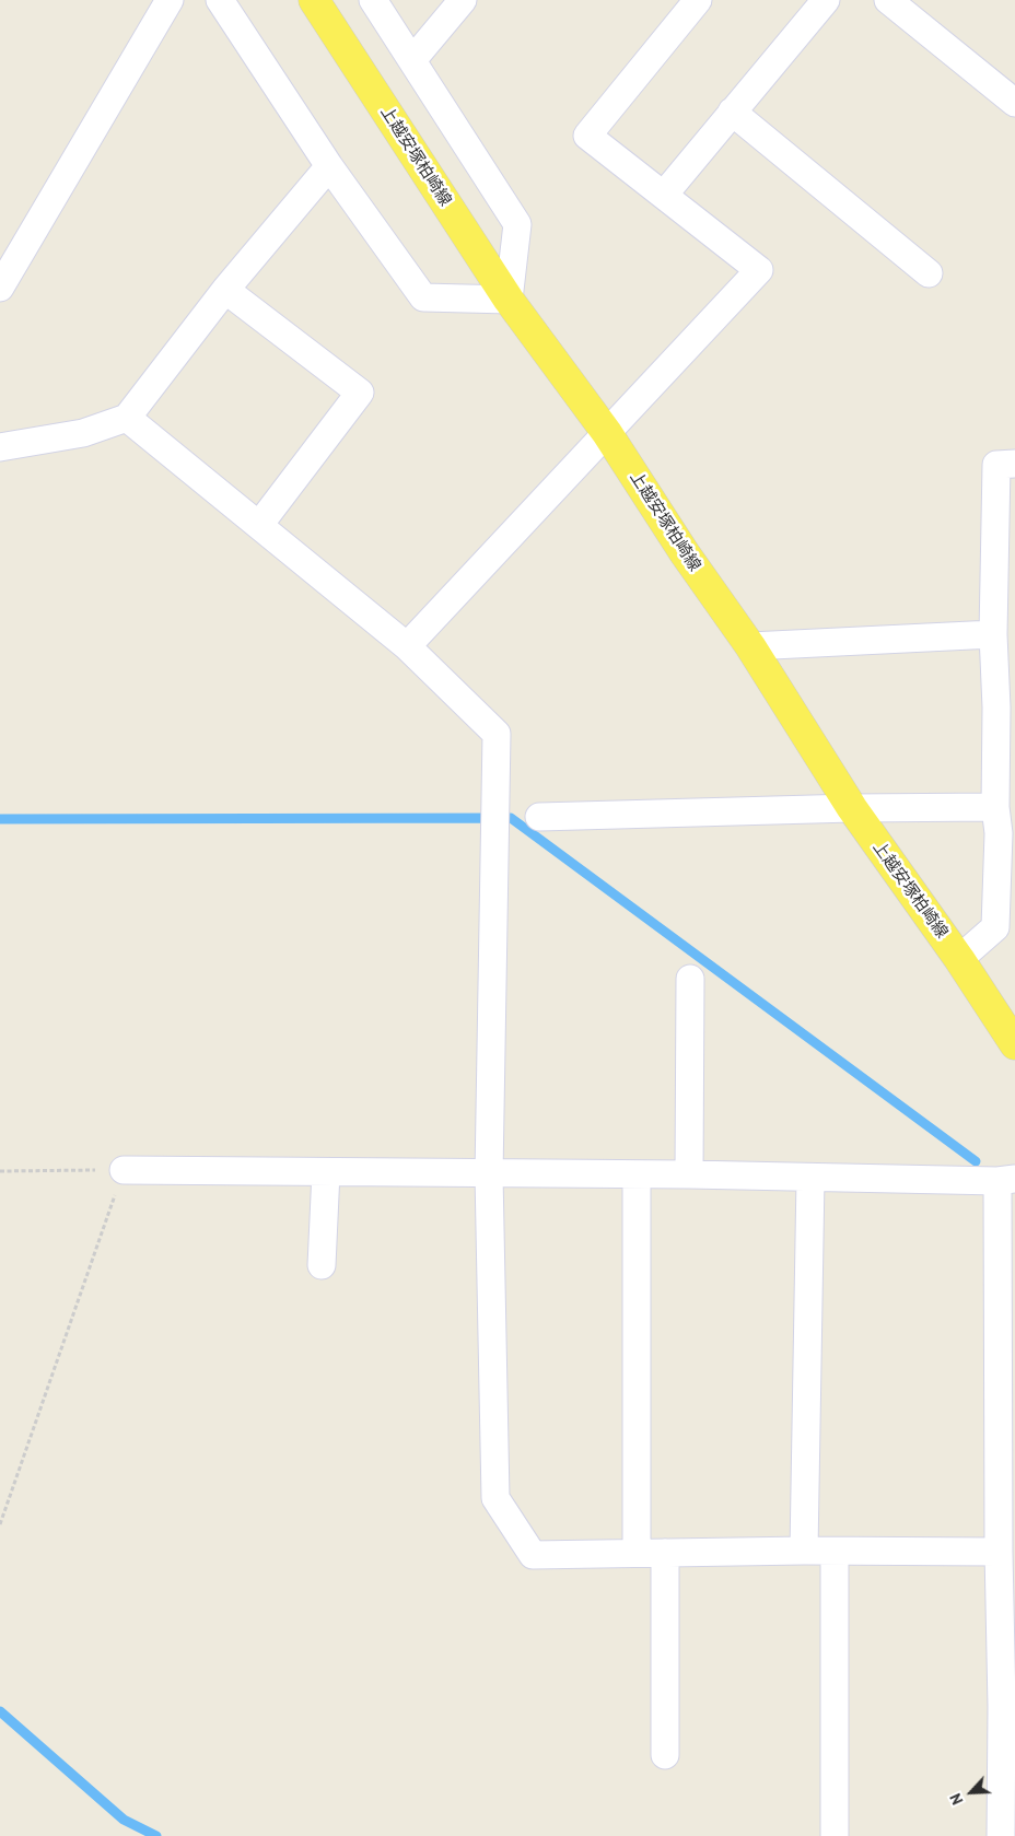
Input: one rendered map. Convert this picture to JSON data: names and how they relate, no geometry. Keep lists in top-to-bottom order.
{
  "streets": {
    "main road": ["上越安塚柏崎線"]
  },
  "north": "bottom left"
}
